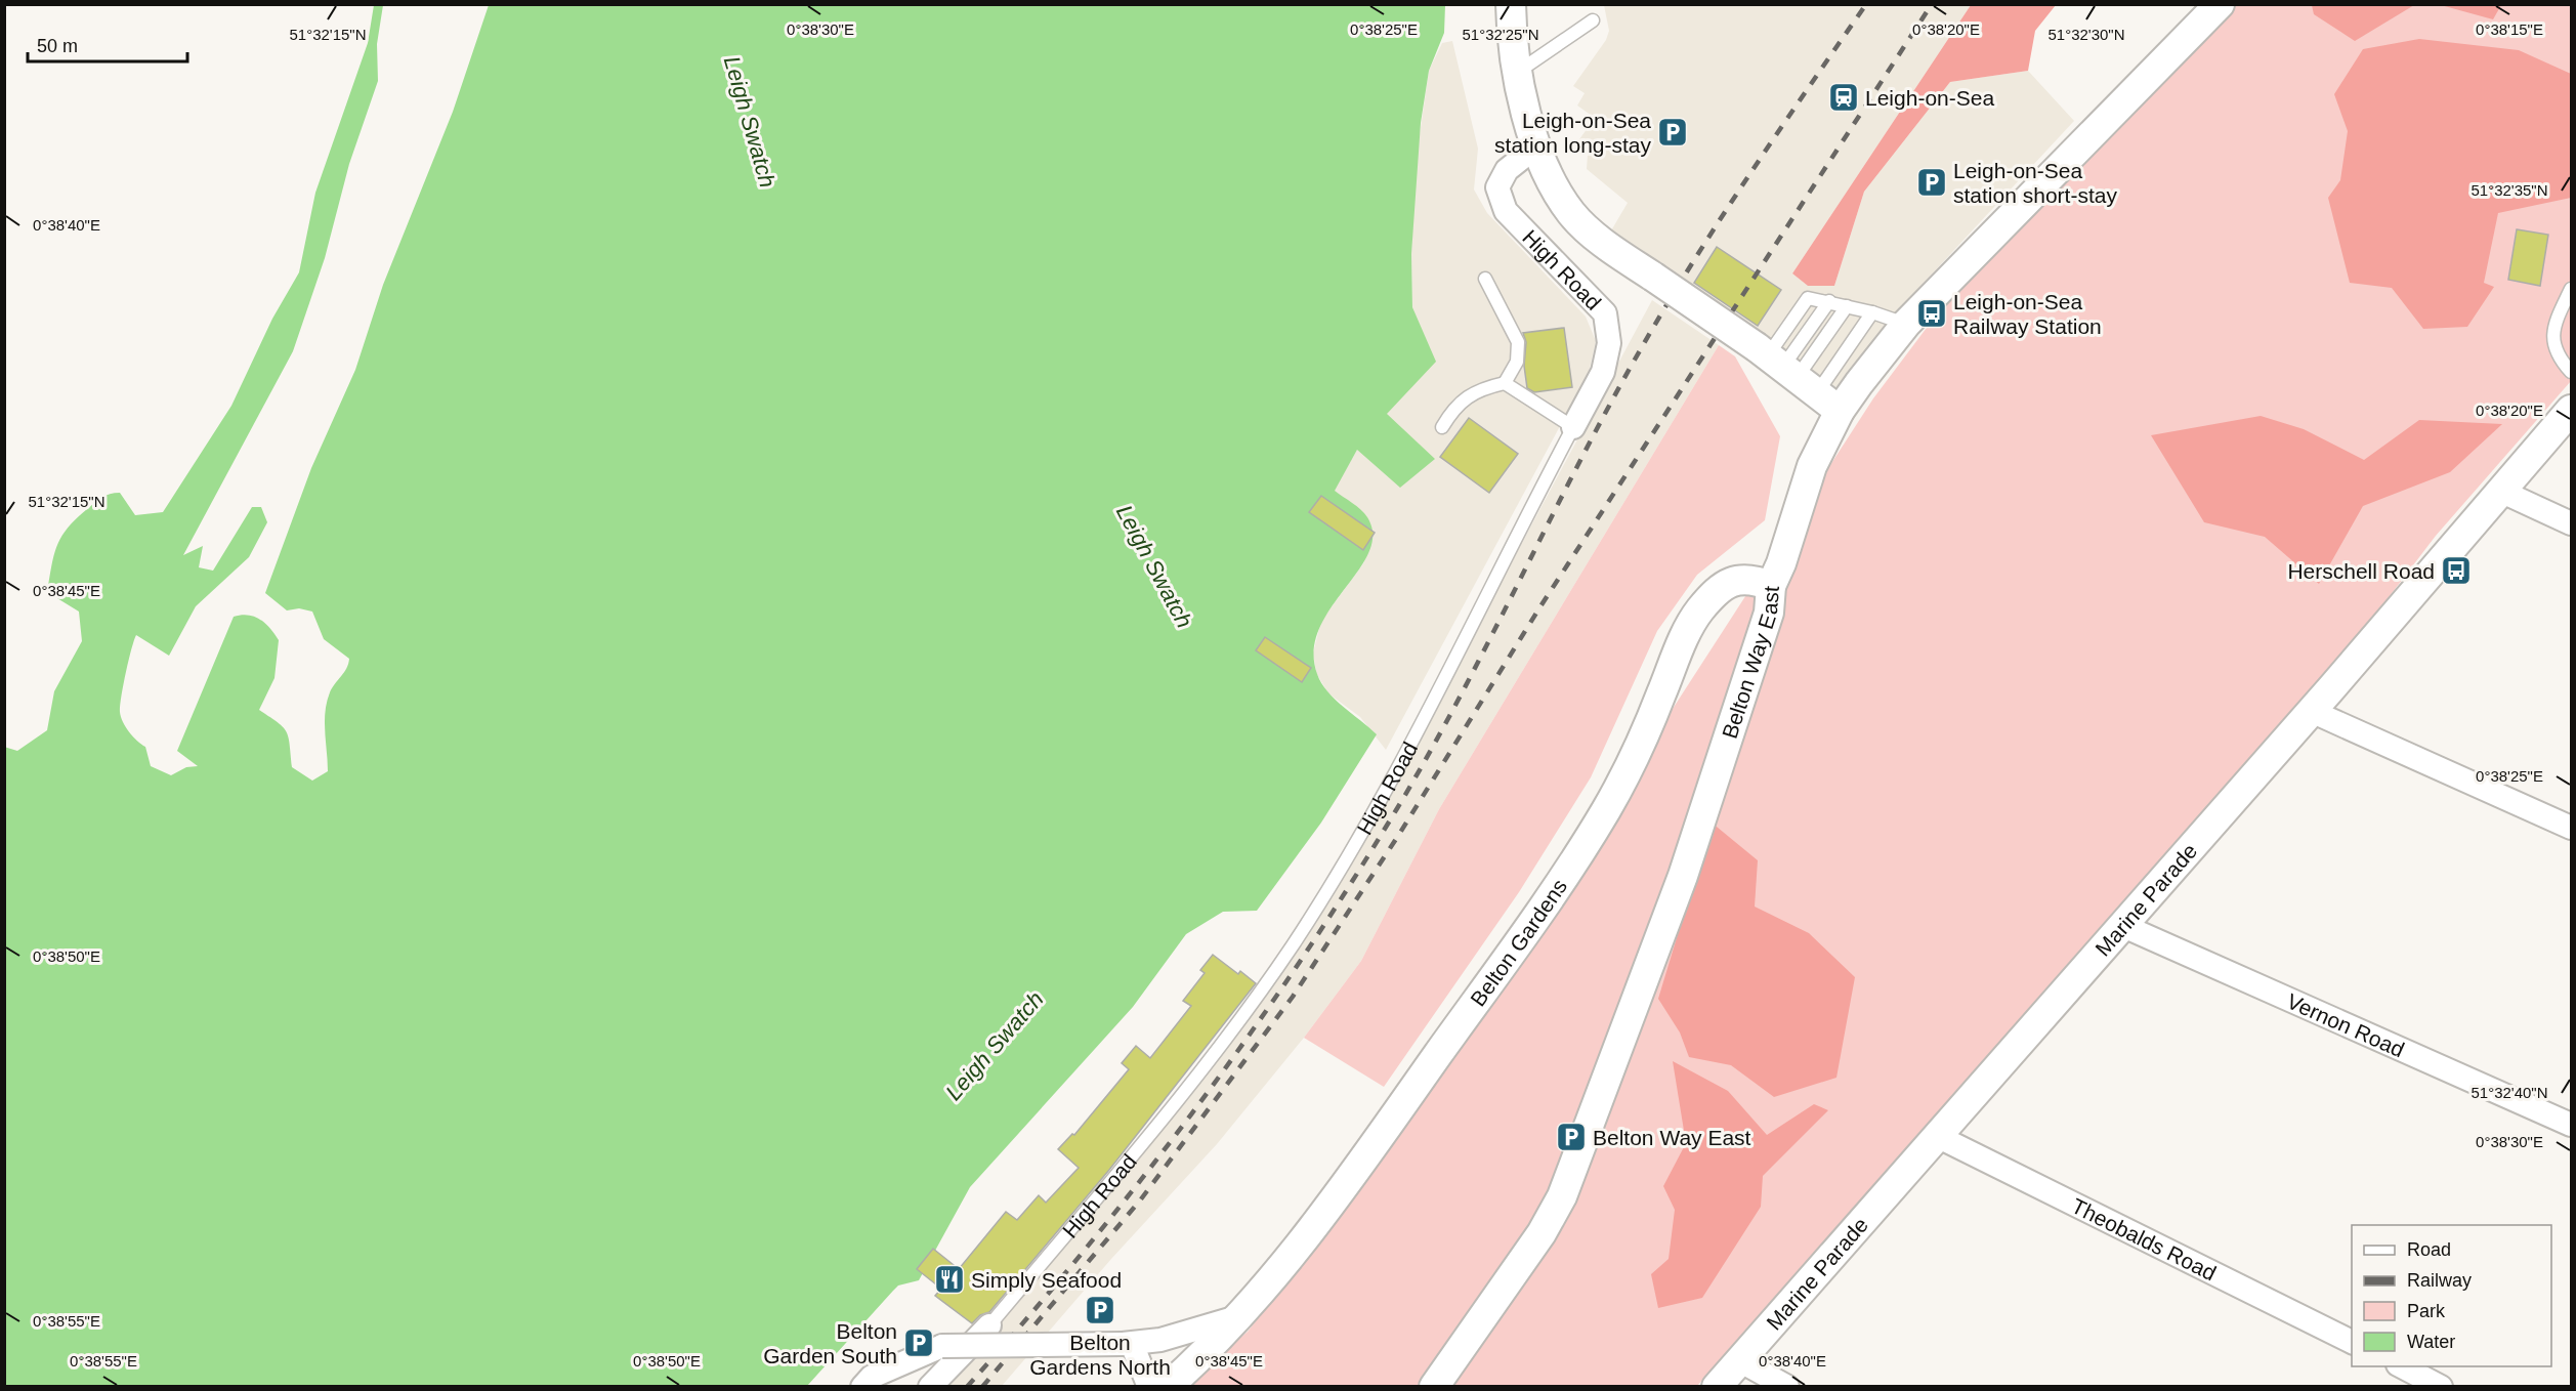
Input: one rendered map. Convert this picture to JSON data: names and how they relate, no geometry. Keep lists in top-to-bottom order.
{
  "streets": {
    "street": [
      "High Road",
      "Belton Way East",
      "Marine Parade",
      "Belton Gardens",
      "Vernon Road",
      "Theobalds Road"
    ]
  },
  "crossings": [
    ["Belton Way East", "Belton Gardens"],
    ["Marine Parade", "Vernon Road"],
    ["Marine Parade", "Theobalds Road"]
  ],
  "water": ["Leigh Swatch"],
  "places": {
    "station": ["Leigh-on-Sea"],
    "parking": [
      "Leigh-on-Sea station long-stay",
      "Leigh-on-Sea station short-stay",
      "Belton Way East",
      "Belton Gardens North",
      "Belton Garden South"
    ],
    "bus stop": ["Leigh-on-Sea Railway Station", "Herschell Road"],
    "restaurant": ["Simply Seafood"]
  },
  "legend": [
    "Road",
    "Railway",
    "Park",
    "Water"
  ],
  "scale_bar": "50 m",
  "coordinates": [
    "0°38'30\"E",
    "0°38'25\"E",
    "0°38'20\"E",
    "0°38'15\"E",
    "51°32'15\"N",
    "51°32'30\"N",
    "51°32'25\"N",
    "51°32'35\"N",
    "0°38'40\"E",
    "0°38'45\"E",
    "0°38'50\"E",
    "51°32'40\"N",
    "0°38'55\"E"
  ]
}
